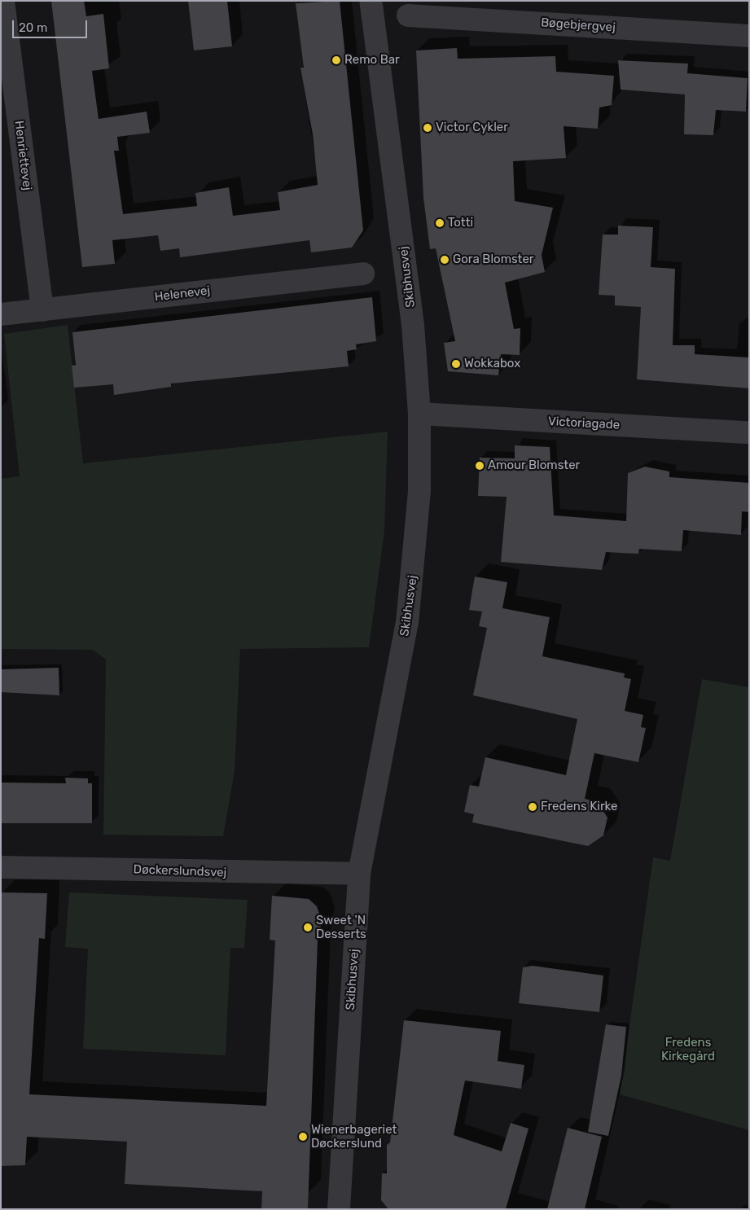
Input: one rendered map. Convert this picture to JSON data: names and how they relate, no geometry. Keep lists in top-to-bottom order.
{
  "streets": {
    "street": [
      "Bøgebjergvej",
      "Henriettevej",
      "Skibhusvej",
      "Helenevej",
      "Victoriagade",
      "Døckerslundsvej"
    ]
  },
  "crossings": [
    ["Henriettevej", "Helenevej"],
    ["Skibhusvej", "Victoriagade"],
    ["Skibhusvej", "Døckerslundsvej"]
  ],
  "parks": ["Fredens Kirkegård"],
  "places": [
    "Remo Bar",
    "Victor Cykler",
    "Totti",
    "Gora Blomster",
    "Wokkabox",
    "Amour Blomster",
    "Fredens Kirke",
    "Sweet 'N Desserts",
    "Wienerbageriet Døckerslund"
  ],
  "scale_bar": "20 m"
}
